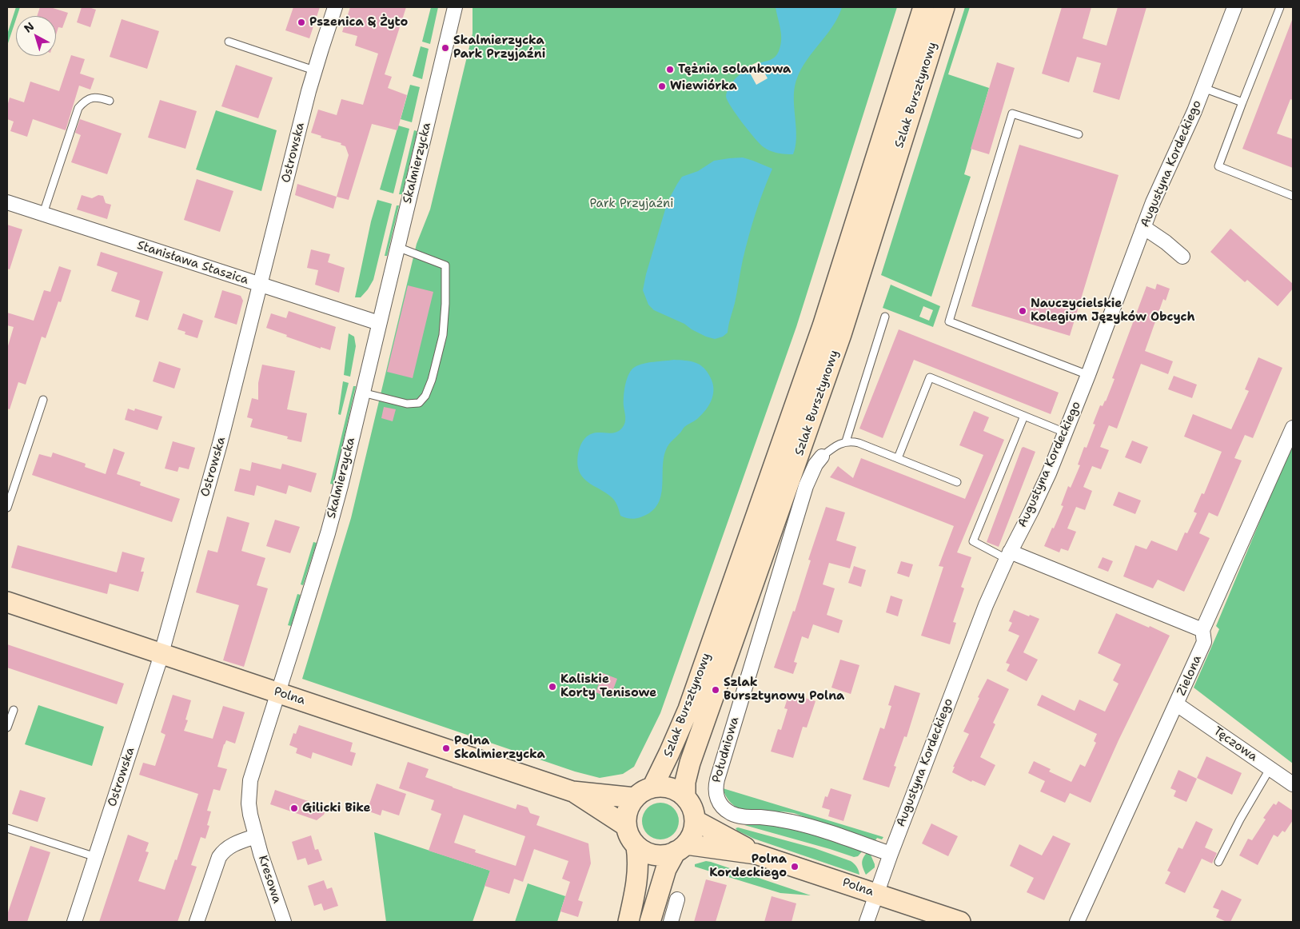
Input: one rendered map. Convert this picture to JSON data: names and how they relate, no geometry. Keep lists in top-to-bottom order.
{
  "streets": {
    "main road": ["Szlak Bursztynowy", "Polna"],
    "street": [
      "Ostrowska",
      "Skalmierzycka",
      "Augustyna Kordeckiego",
      "Stanisława Staszica",
      "Zielona",
      "Tęczowa",
      "Południowa",
      "Kresowa"
    ]
  },
  "crossings": [
    ["Szlak Bursztynowy", "Polna"],
    ["Ostrowska", "Stanisława Staszica"],
    ["Ostrowska", "Polna"],
    ["Skalmierzycka", "Stanisława Staszica"],
    ["Skalmierzycka", "Polna"],
    ["Skalmierzycka", "Kresowa"],
    ["Augustyna Kordeckiego", "Polna"],
    ["Augustyna Kordeckiego", "Południowa"],
    ["Zielona", "Tęczowa"]
  ],
  "parks": ["Park Przyjaźni"],
  "places": [
    "Pszenica & Żyto",
    "Skalmierzycka Park Przyjaźni",
    "Tężnia solankowa",
    "Wiewiórka",
    "Nauczycielskie Kolegium Języków Obcych",
    "Kaliskie Korty Tenisowe",
    "Szlak Bursztynowy Polna",
    "Polna Skalmierzycka",
    "Gilicki Bike",
    "Polna Kordeckiego"
  ],
  "north": "top left"
}
